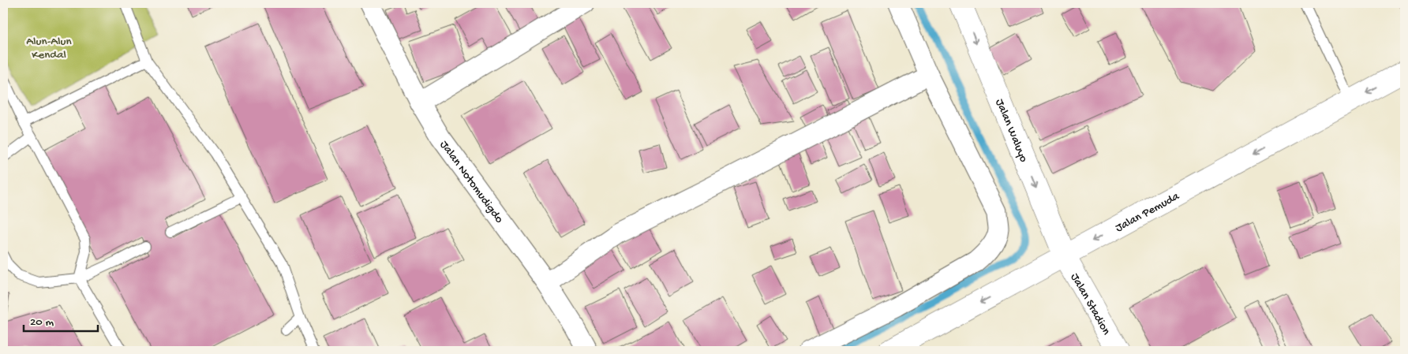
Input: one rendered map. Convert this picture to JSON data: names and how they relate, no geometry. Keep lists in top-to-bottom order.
{
  "streets": {
    "main road": ["Jalan Waluyo", "Jalan Pemuda", "Jalan Stadion"],
    "street": ["Jalan Notomudigdo"]
  },
  "crossings": [
    ["Jalan Waluyo", "Jalan Pemuda"],
    ["Jalan Waluyo", "Jalan Stadion"],
    ["Jalan Pemuda", "Jalan Stadion"]
  ],
  "one_way": ["Jalan Waluyo", "Jalan Pemuda"],
  "parks": ["Alun-Alun Kendal"],
  "scale_bar": "20 m"
}
